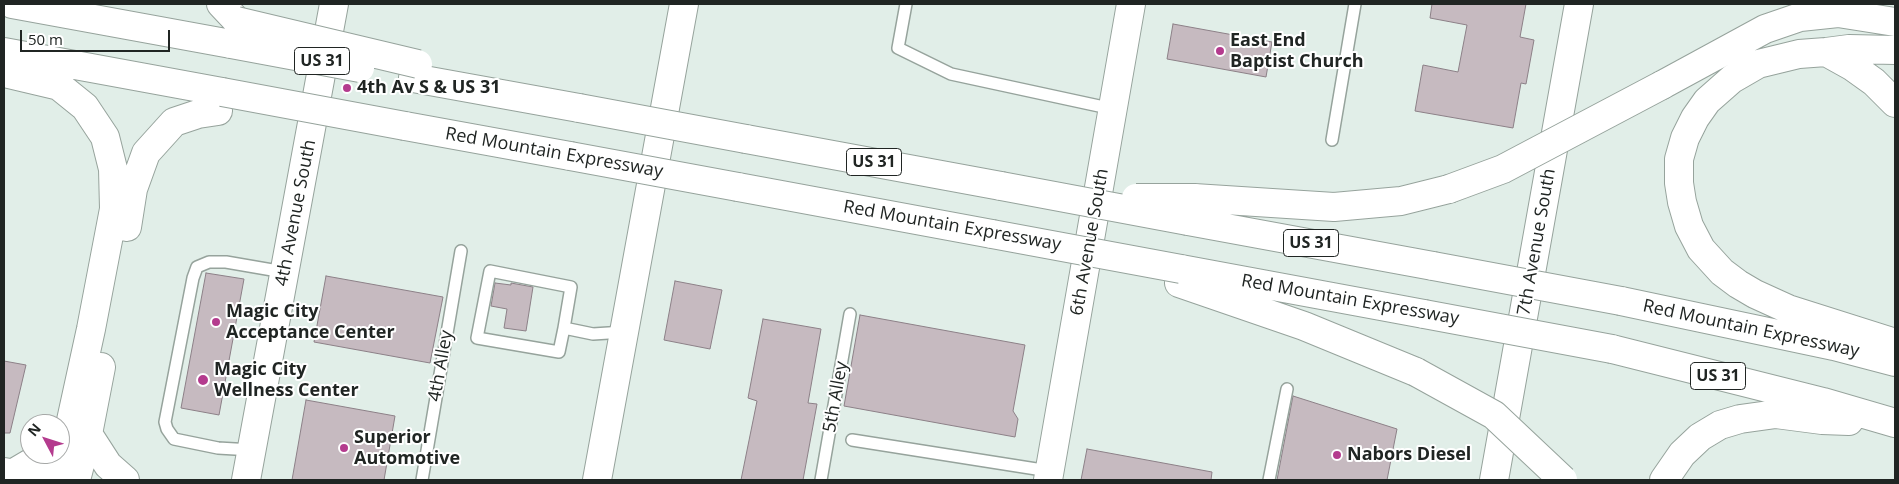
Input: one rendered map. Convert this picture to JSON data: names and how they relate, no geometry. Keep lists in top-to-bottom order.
{
  "streets": {
    "main road": [
      "US 31",
      "Red Mountain Expressway",
      "4th Avenue South",
      "6th Avenue South",
      "7th Avenue South"
    ],
    "lane": ["4th Alley", "5th Alley"]
  },
  "places": [
    "East End Baptist Church",
    "4th Av S & US 31",
    "Magic City Acceptance Center",
    "Magic City Wellness Center",
    "Superior Automotive",
    "Nabors Diesel"
  ],
  "scale_bar": "50 m",
  "north": "top left"
}
